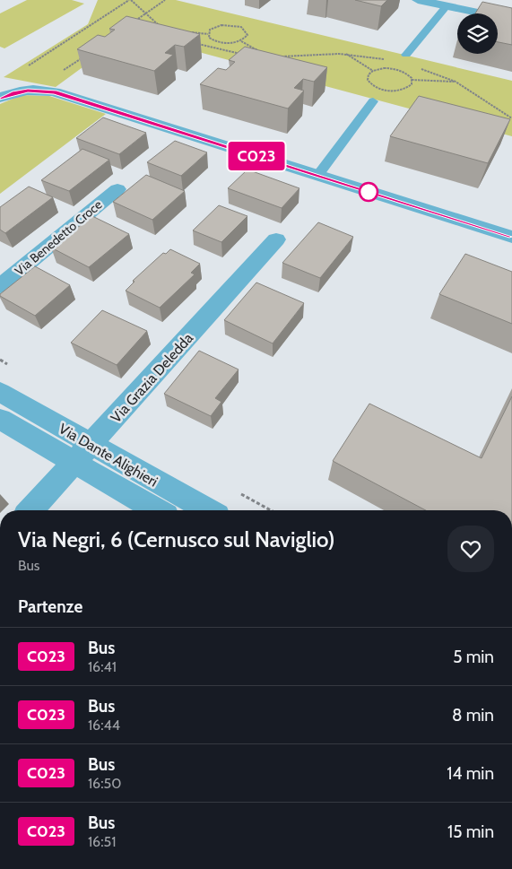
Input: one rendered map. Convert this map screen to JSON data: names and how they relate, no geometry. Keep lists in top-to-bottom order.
{
  "streets": {
    "street": ["Via Benedetto Croce", "Via Grazia Deledda", "Via Dante Alighieri"]
  },
  "crossings": [
    ["Via Grazia Deledda", "Via Dante Alighieri"]
  ],
  "lines": ["bus line C023"],
  "page": {
    "on_map": "C023",
    "heading": [
      ["Via Negri, 6 (Cernusco sul Naviglio)", "Bus"],
      "Partenze"
    ],
    "list": [
      {
        "mark": "C023",
        "name": "Bus",
        "note": "16:41",
        "value": "5 min"
      },
      {
        "mark": "C023",
        "name": "Bus",
        "note": "16:44",
        "value": "8 min"
      },
      {
        "mark": "C023",
        "name": "Bus",
        "note": "16:50",
        "value": "14 min"
      },
      {
        "mark": "C023",
        "name": "Bus",
        "note": "16:51",
        "value": "15 min"
      }
    ]
  }
}
